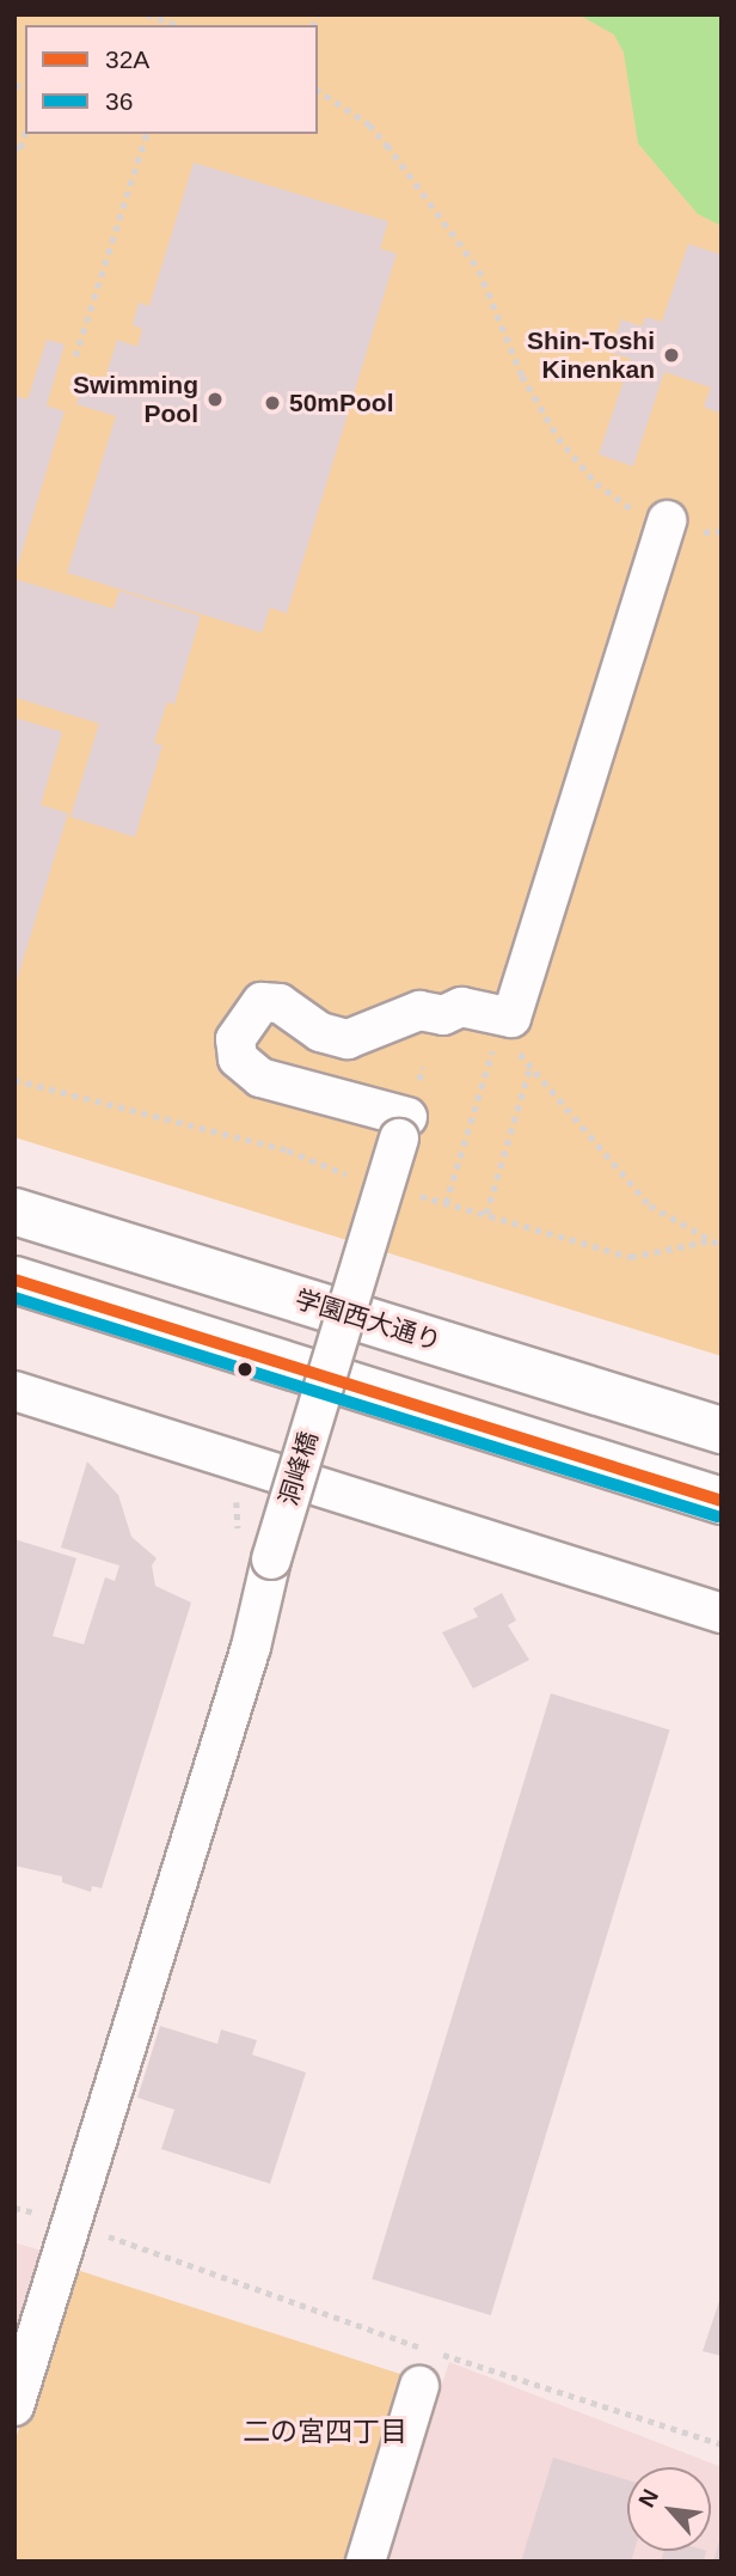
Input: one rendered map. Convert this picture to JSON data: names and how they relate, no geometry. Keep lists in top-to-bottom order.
{
  "streets": {
    "main road": ["学園西大通り"],
    "street": ["洞峰橋"]
  },
  "districts": ["二の宮四丁目"],
  "places": ["Shin-Toshi Kinenkan", "Swimming Pool", "50mPool"],
  "lines": ["transit line 32A", "transit line 36"],
  "legend": ["32A", "36"],
  "north": "top left"
}
